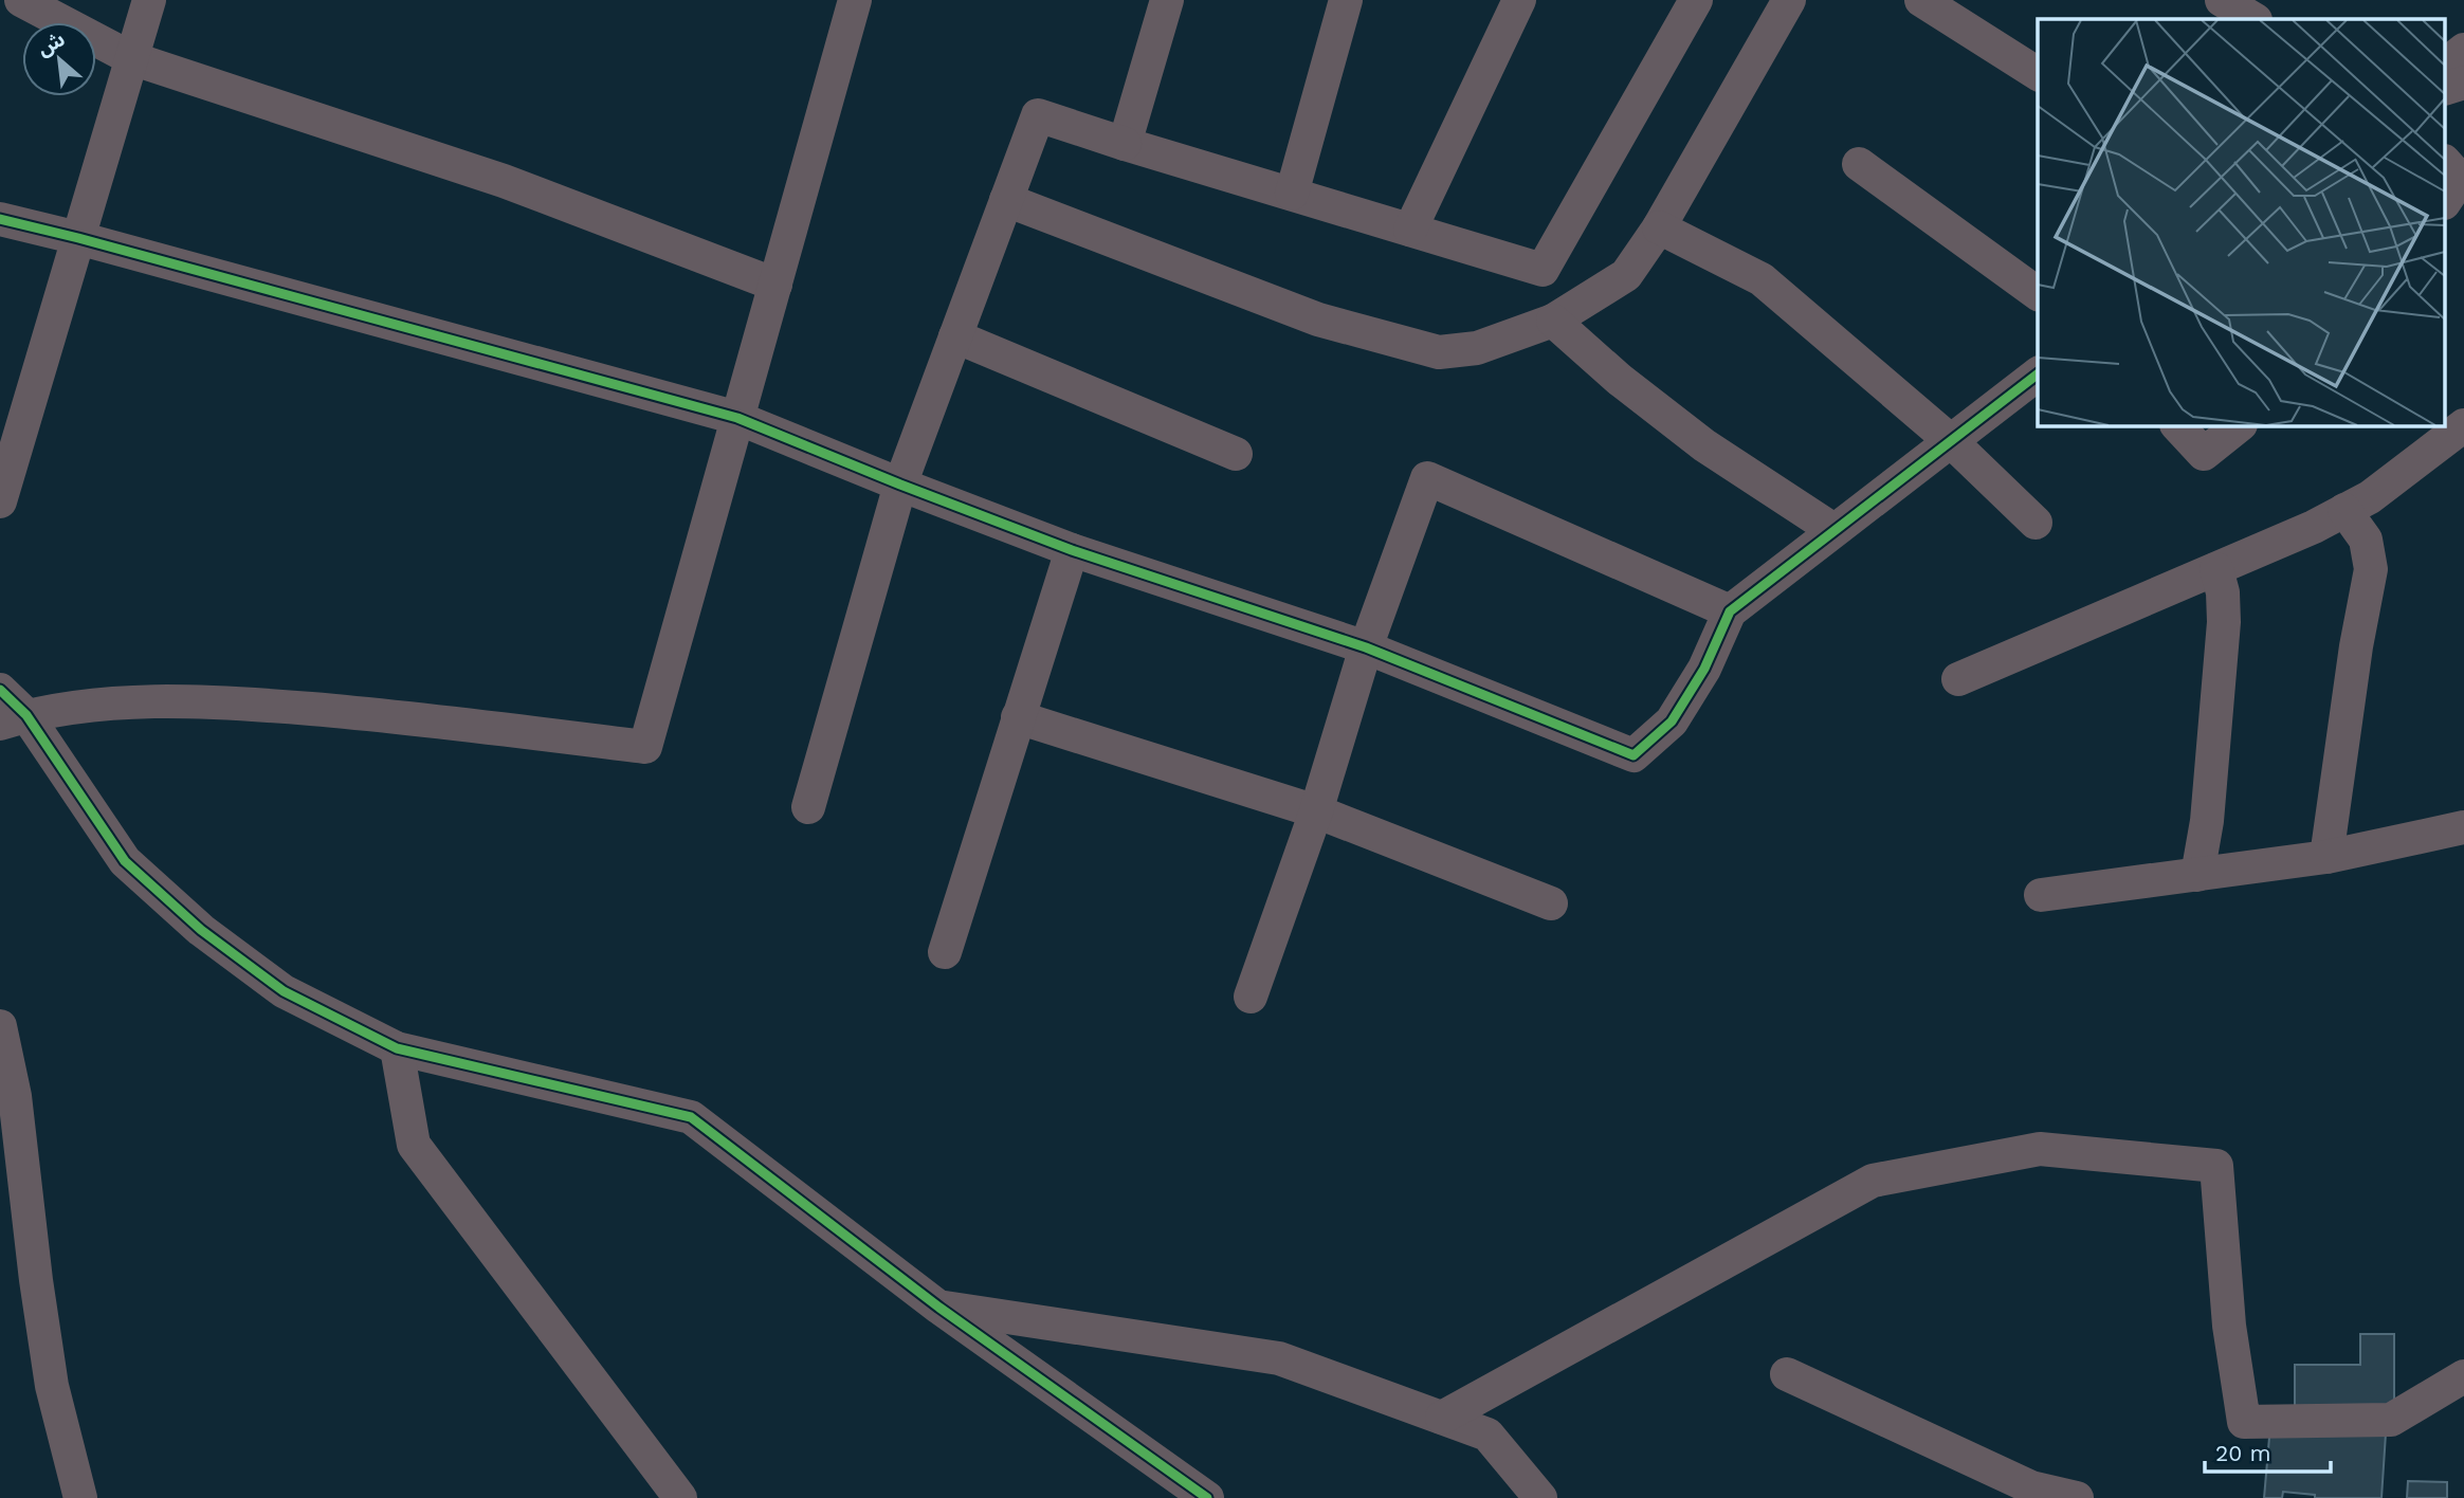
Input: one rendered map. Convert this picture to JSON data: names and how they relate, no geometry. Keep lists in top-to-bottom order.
{
  "scale_bar": "20 m",
  "north": "top left"
}
